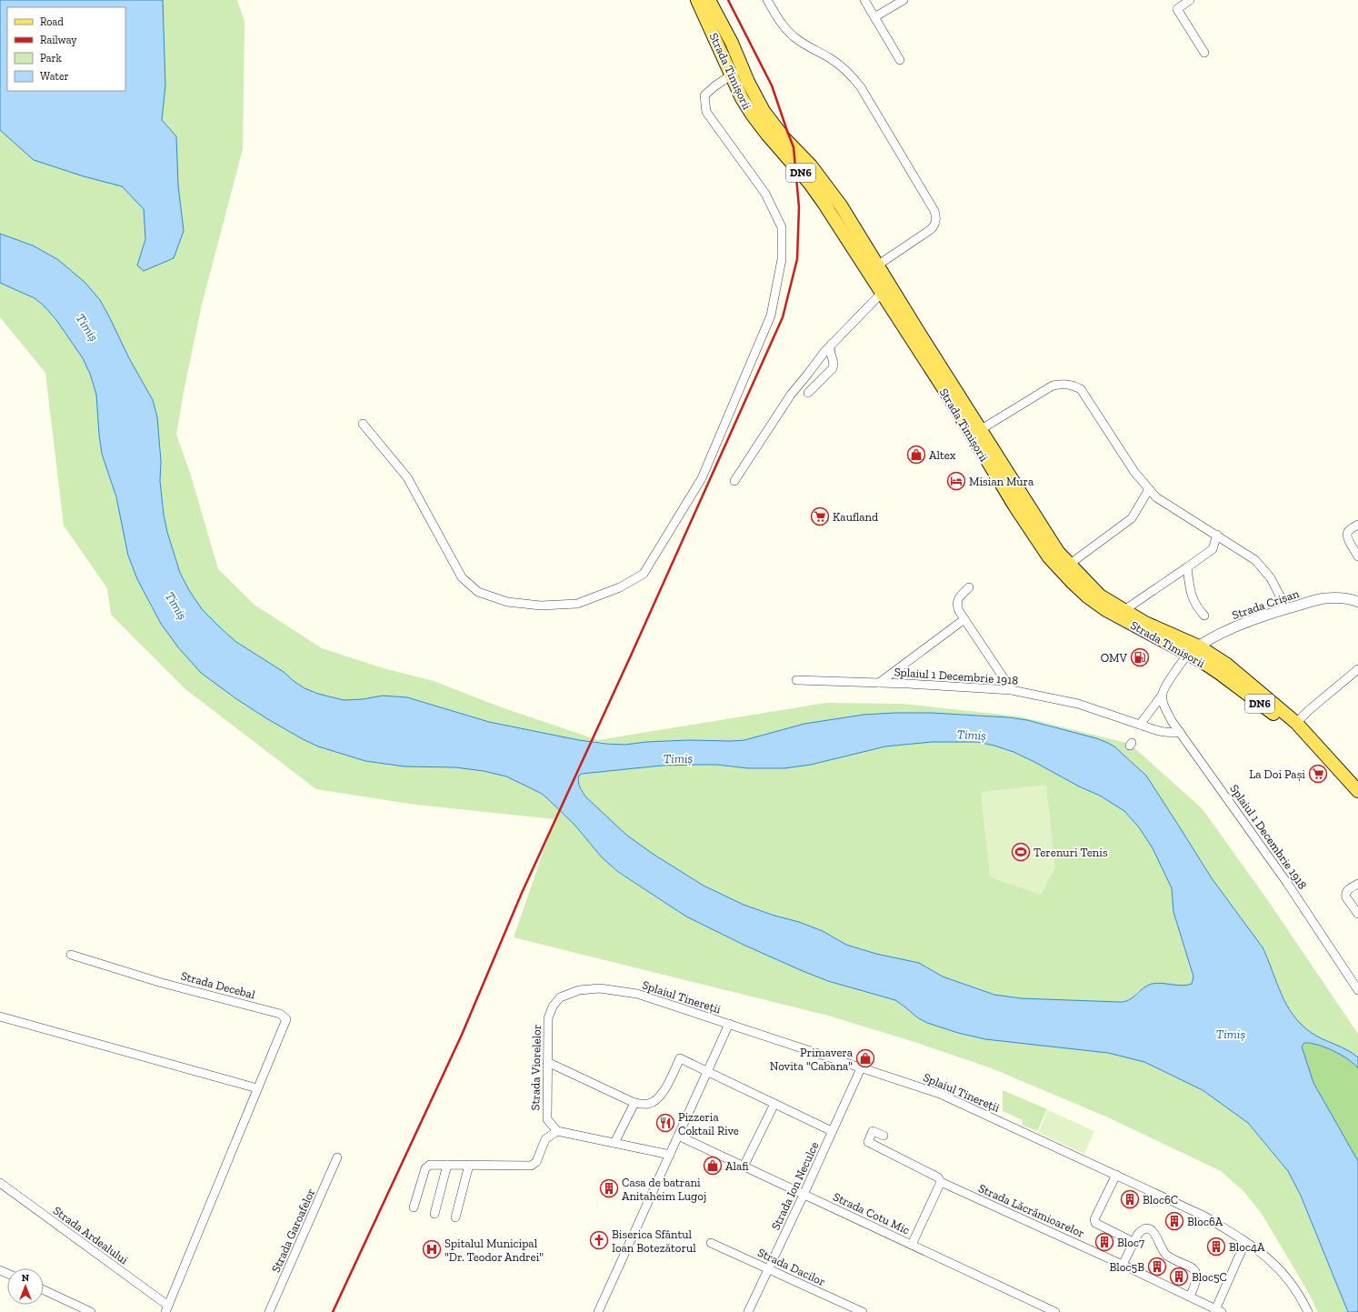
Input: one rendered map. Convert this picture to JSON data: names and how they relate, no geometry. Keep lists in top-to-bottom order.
{
  "streets": {
    "main road": ["Strada Timișorii", "DN6"],
    "street": [
      "Strada Crișan",
      "Splaiul 1 Decembrie 1918",
      "Strada Decebal",
      "Splaiul Tinereții",
      "Strada Viorelelor",
      "Strada Ion Neculce",
      "Strada Lăcrămioarelor",
      "Strada Cotu Mic",
      "Strada Garoafelor",
      "Strada Ardealului",
      "Strada Dacilor"
    ]
  },
  "crossings": [
    ["Strada Timișorii", "Strada Crișan"],
    ["Strada Decebal", "Strada Ardealului"],
    ["Splaiul Tinereții", "Strada Viorelelor"],
    ["Splaiul Tinereții", "Strada Ion Neculce"],
    ["Strada Ion Neculce", "Strada Cotu Mic"],
    ["Strada Ion Neculce", "Strada Dacilor"]
  ],
  "water": ["Timiș"],
  "places": {
    "shop": ["Altex", "Primavera Novita \"Cabana\"", "Alafi"],
    "hotel": ["Misian Mura"],
    "supermarket": ["Kaufland", "La Doi Pași"],
    "fuel station": ["OMV"],
    "sports": ["Terenuri Tenis"],
    "restaurant": ["Pizzeria Coktail Rive"],
    "building": [
      "Casa de batrani Anitaheim Lugoj",
      "Bloc6C",
      "Bloc6A",
      "Bloc7",
      "Bloc4A",
      "Bloc5B",
      "Bloc5C"
    ],
    "church": ["Biserica Sfântul Ioan Botezătorul"],
    "hospital": ["Spitalul Municipal \"Dr. Teodor Andrei\""]
  },
  "legend": [
    "Road",
    "Railway",
    "Park",
    "Water"
  ],
  "north": "top"
}
